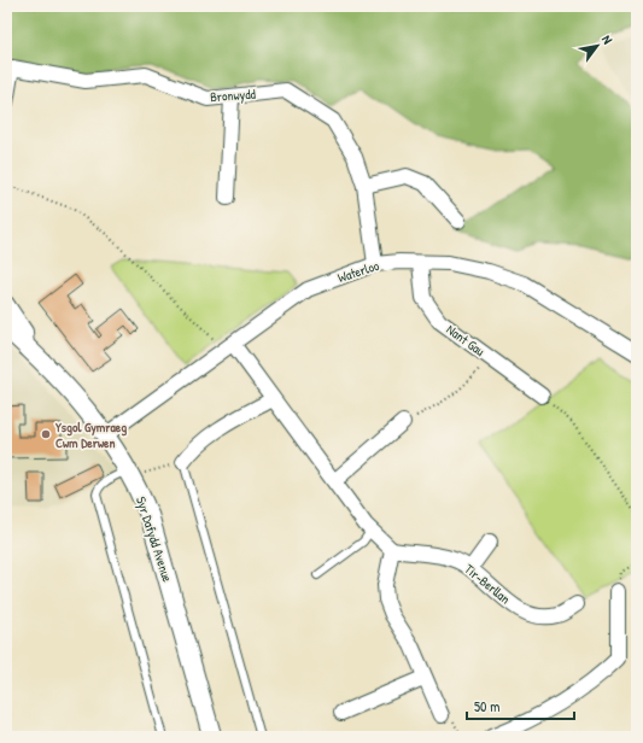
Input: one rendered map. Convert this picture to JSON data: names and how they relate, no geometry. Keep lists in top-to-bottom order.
{
  "streets": {
    "street": [
      "Bronwydd",
      "Waterloo",
      "Nant Gau",
      "Syr Dafydd Avenue",
      "Tir-Berllan"
    ]
  },
  "crossings": [
    ["Bronwydd", "Waterloo"],
    ["Waterloo", "Nant Gau"],
    ["Waterloo", "Syr Dafydd Avenue"]
  ],
  "places": ["Ysgol Gymraeg Cwm Derwen"],
  "scale_bar": "50 m",
  "north": "top right"
}
